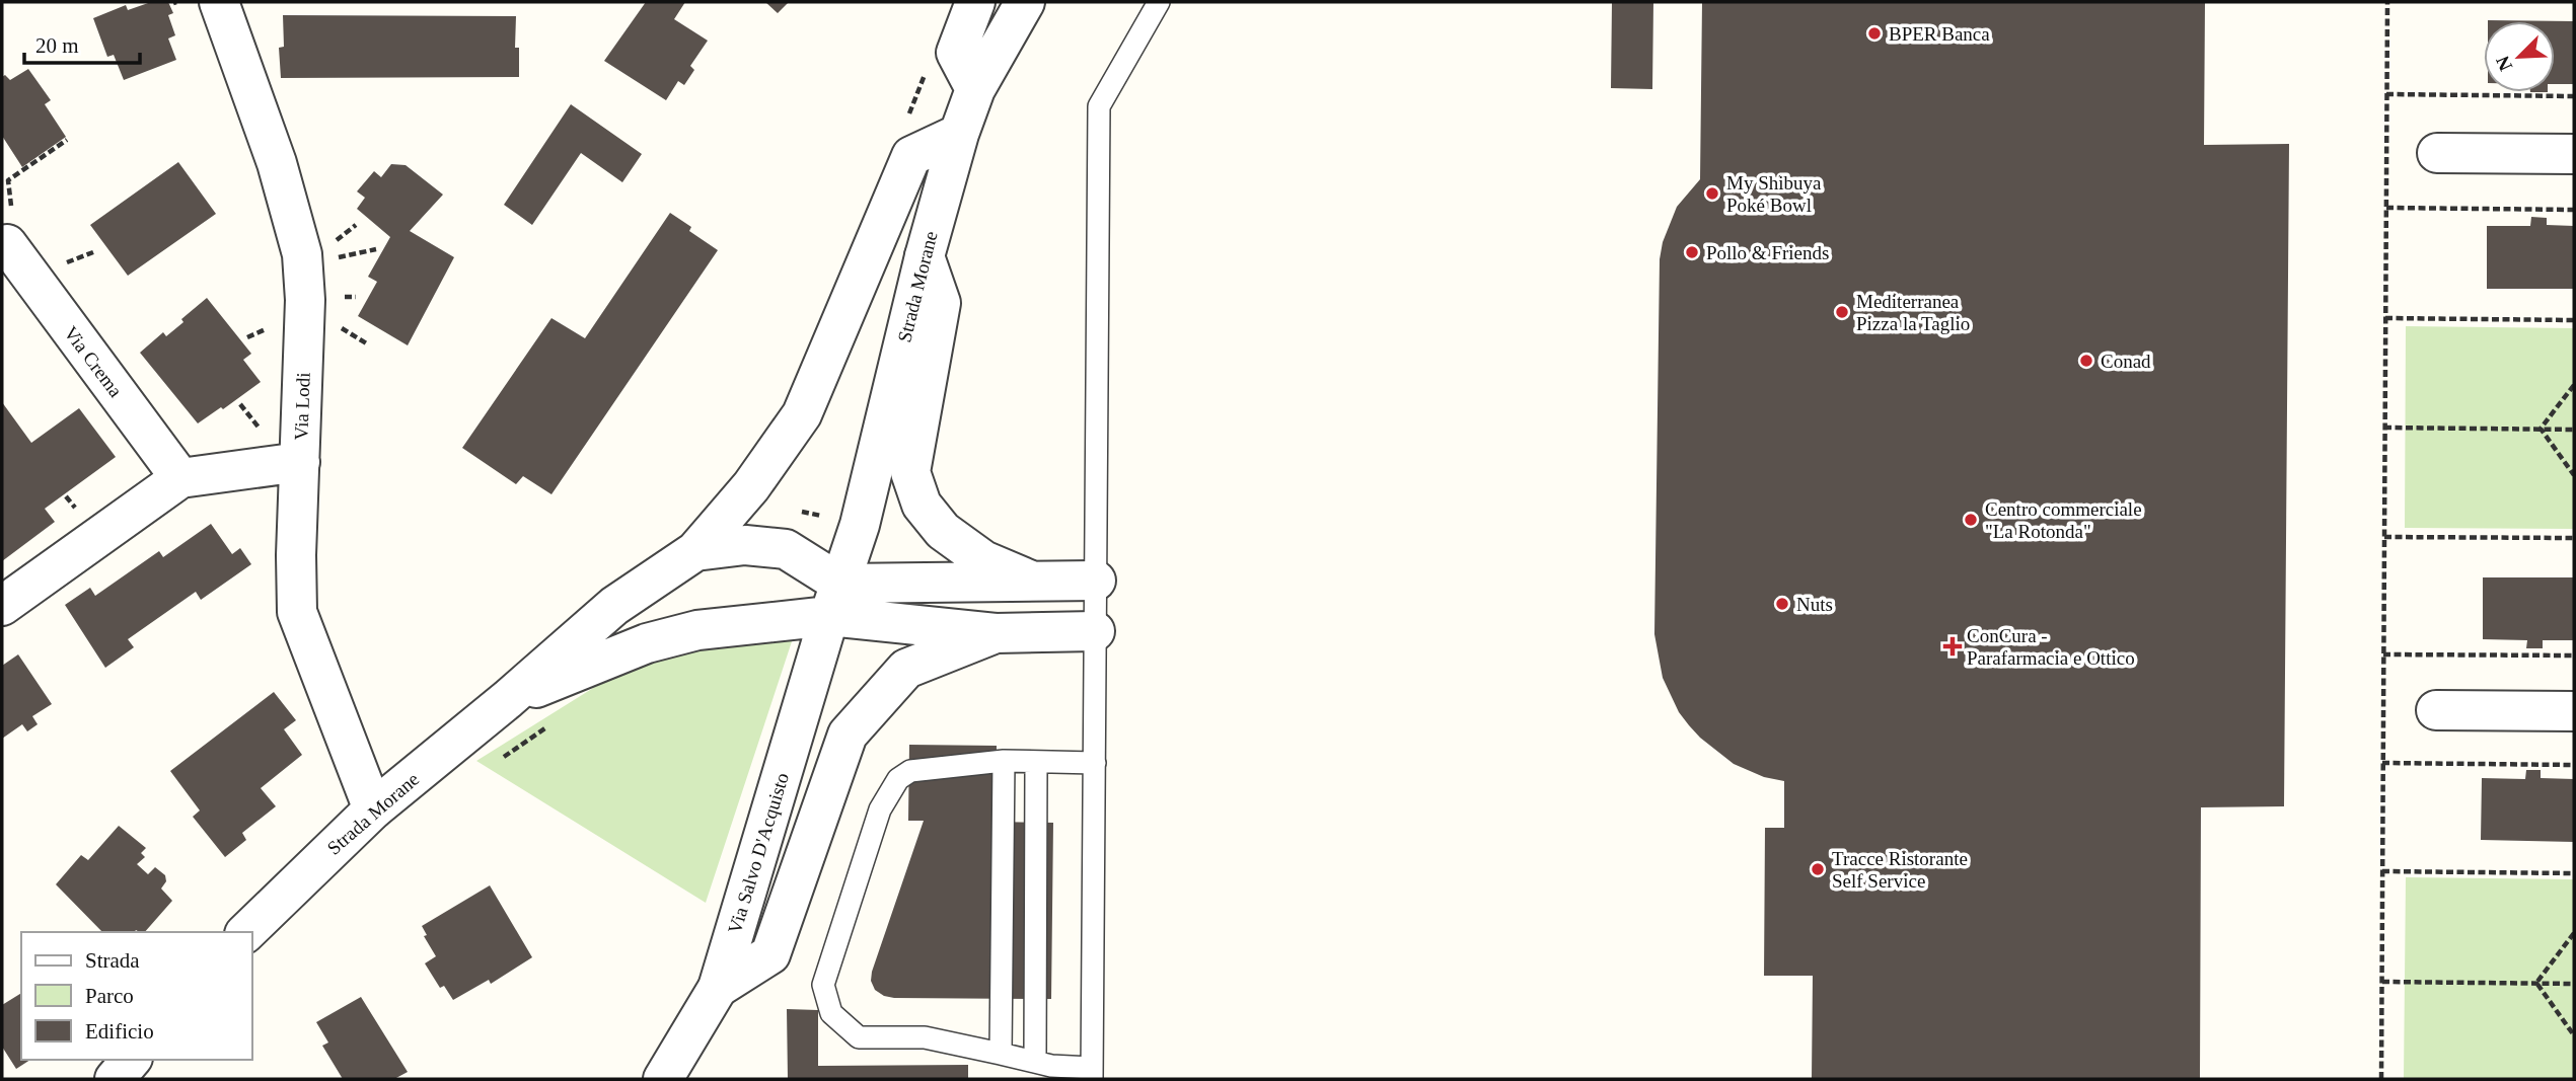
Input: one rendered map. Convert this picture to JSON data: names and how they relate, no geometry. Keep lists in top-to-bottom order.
{
  "streets": {
    "street": [
      "Strada Morane",
      "Via Crema",
      "Via Lodi",
      "Via Salvo D'Acquisto"
    ]
  },
  "crossings": [
    ["Strada Morane", "Via Lodi"],
    ["Strada Morane", "Via Salvo D'Acquisto"]
  ],
  "places": {
    "other": [
      "BPER Banca",
      "My Shibuya Poké Bowl",
      "Pollo & Friends",
      "Mediterranea Pizza la Taglio",
      "Conad",
      "Centro commerciale \"La Rotonda\"",
      "Nuts",
      "Tracce Ristorante Self Service"
    ],
    "health": ["ConCura - Parafarmacia e Ottico"]
  },
  "legend": ["Strada", "Parco", "Edificio"],
  "scale_bar": "20 m",
  "north": "bottom left"
}
